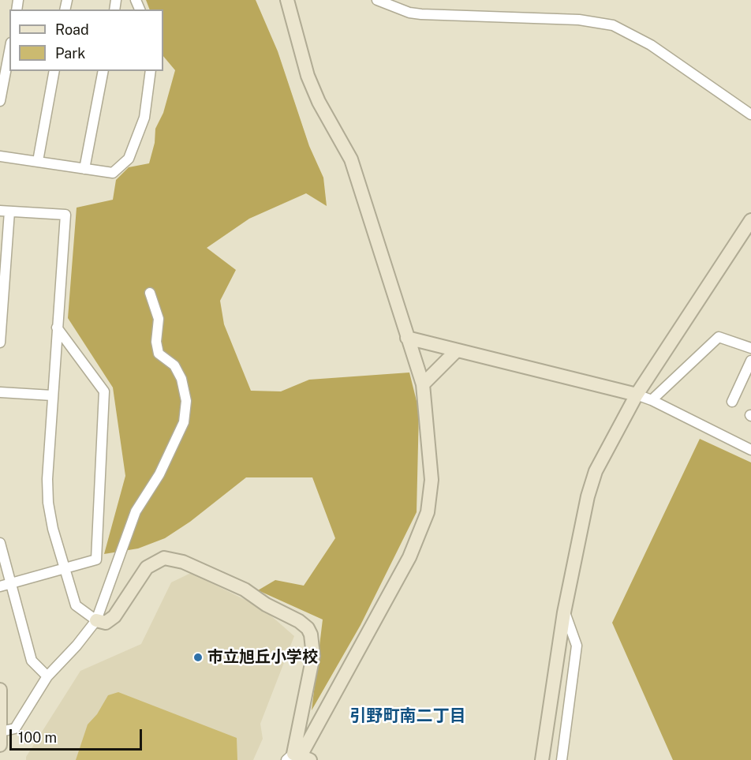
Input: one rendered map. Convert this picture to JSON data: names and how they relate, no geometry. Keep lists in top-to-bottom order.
{
  "districts": ["引野町南二丁目"],
  "places": ["市立旭丘小学校"],
  "legend": ["Road", "Park"],
  "scale_bar": "100 m"
}
